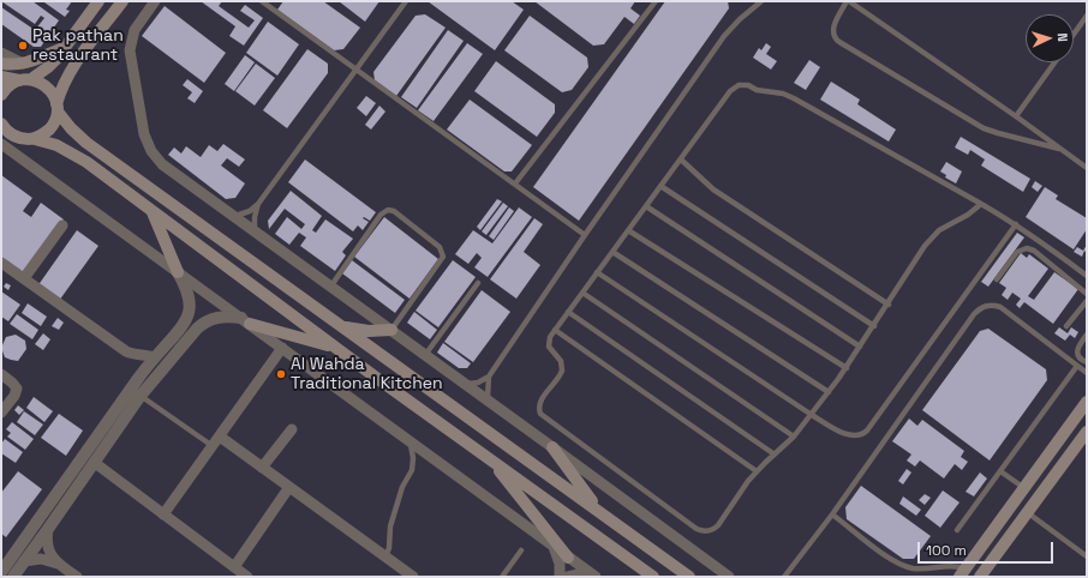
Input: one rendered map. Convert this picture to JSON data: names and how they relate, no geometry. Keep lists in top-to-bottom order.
{
  "places": ["Pak pathan restaurant", "Al Wahda Traditional Kitchen"],
  "scale_bar": "100 m",
  "north": "right"
}
